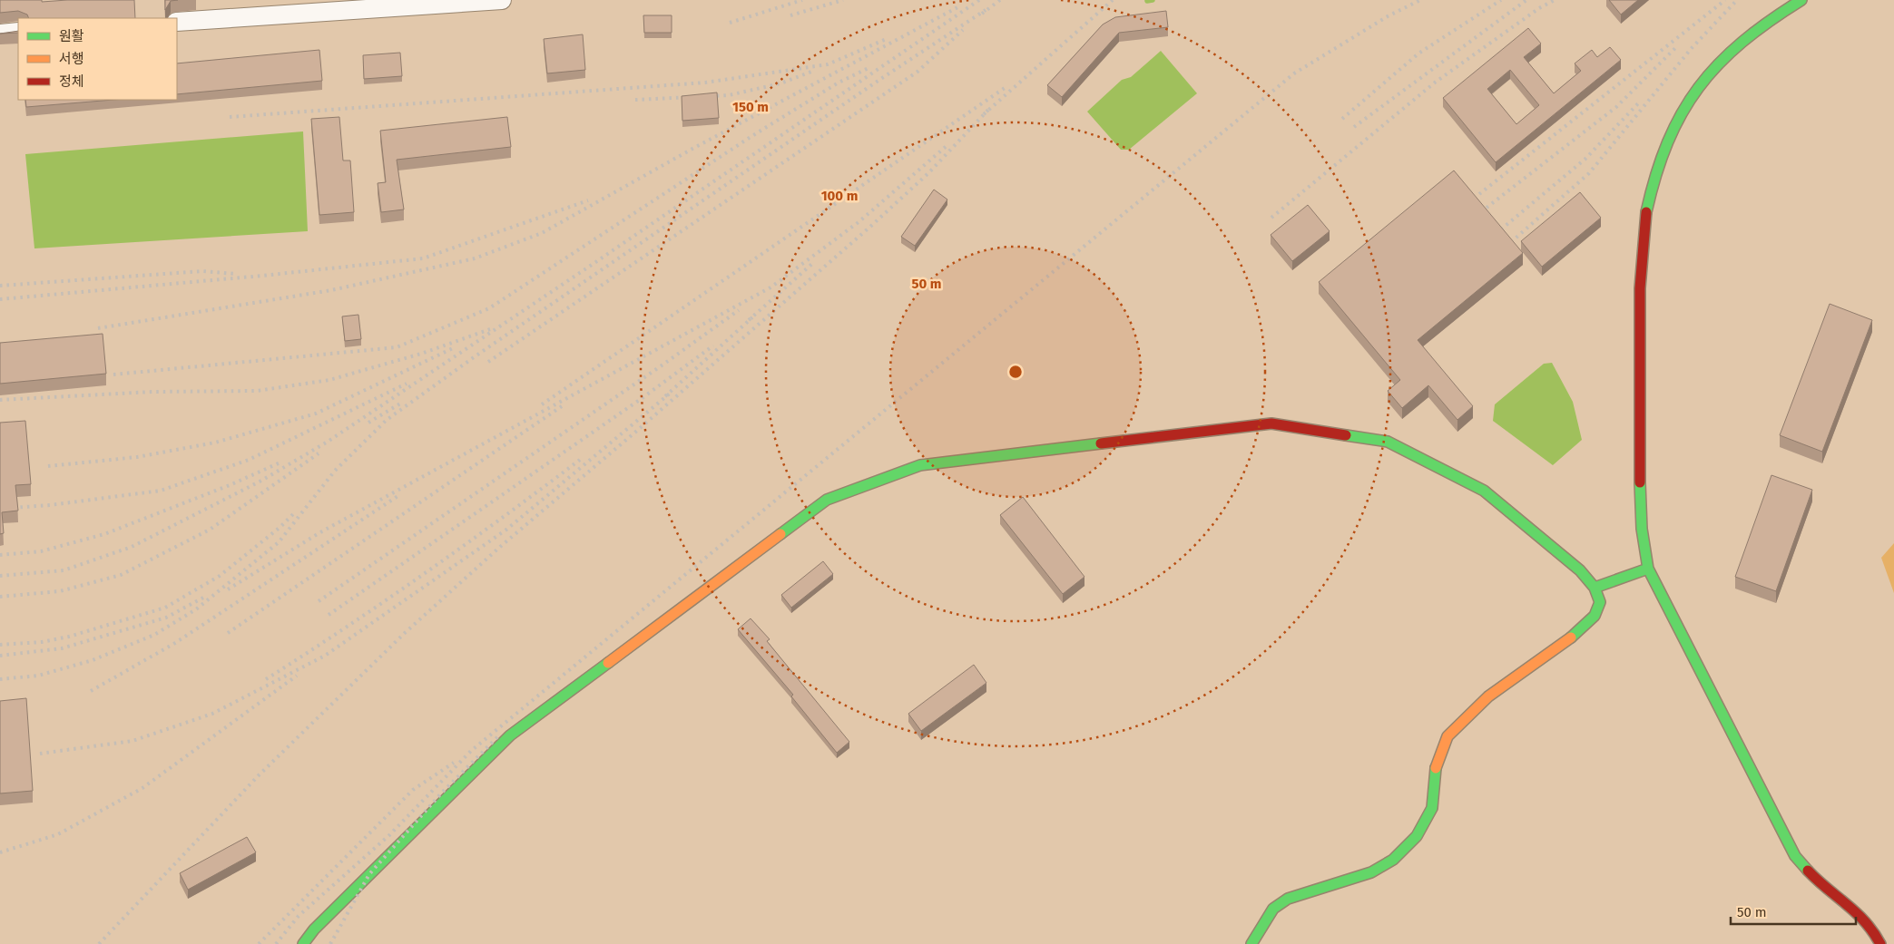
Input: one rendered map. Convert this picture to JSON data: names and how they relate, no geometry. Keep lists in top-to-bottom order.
{
  "legend": ["원활", "서행", "정체"],
  "scale_bar": "50 m",
  "rings": ["150 m", "100 m", "50 m"]
}
